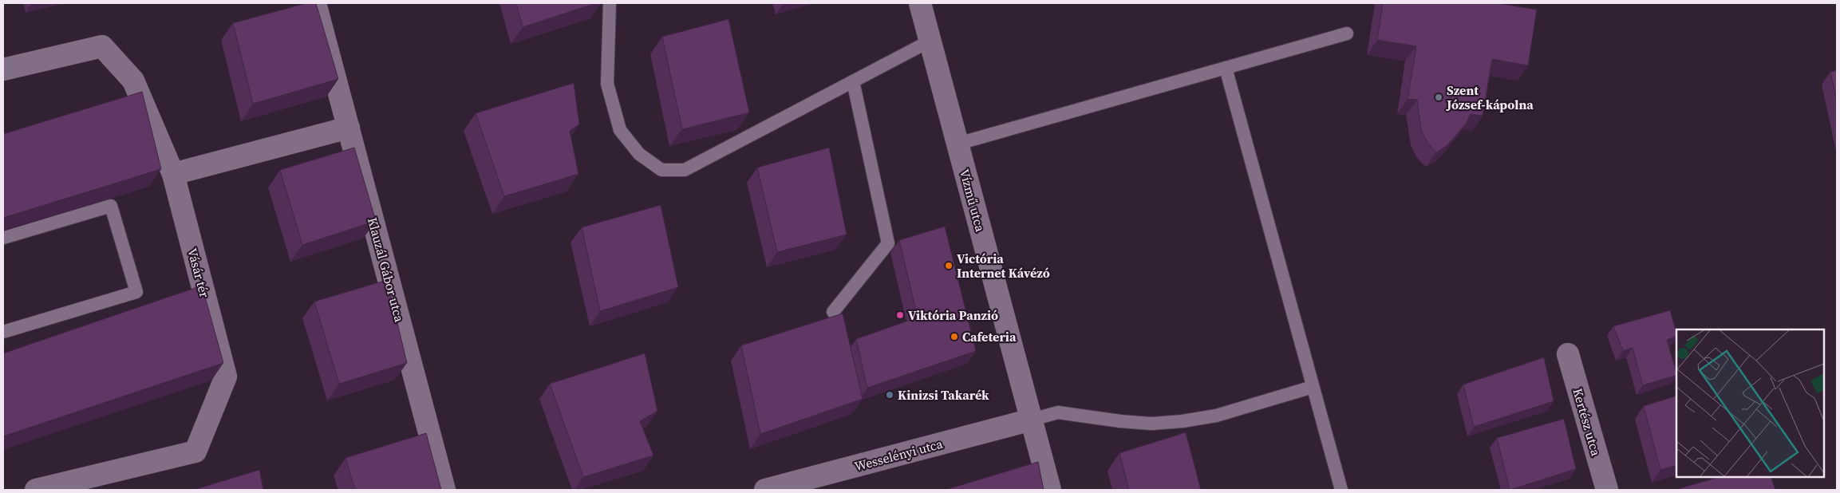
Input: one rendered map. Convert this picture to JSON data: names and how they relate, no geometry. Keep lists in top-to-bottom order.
{
  "streets": {
    "street": [
      "Vízmű utca",
      "Klauzál Gábor utca",
      "Vásár tér",
      "Kertész utca",
      "Wesselényi utca"
    ]
  },
  "crossings": [
    ["Vízmű utca", "Wesselényi utca"]
  ],
  "places": [
    "Szent József-kápolna",
    "Victória Internet Kávézó",
    "Viktória Panzió",
    "Cafeteria",
    "Kinizsi Takarék"
  ]
}
